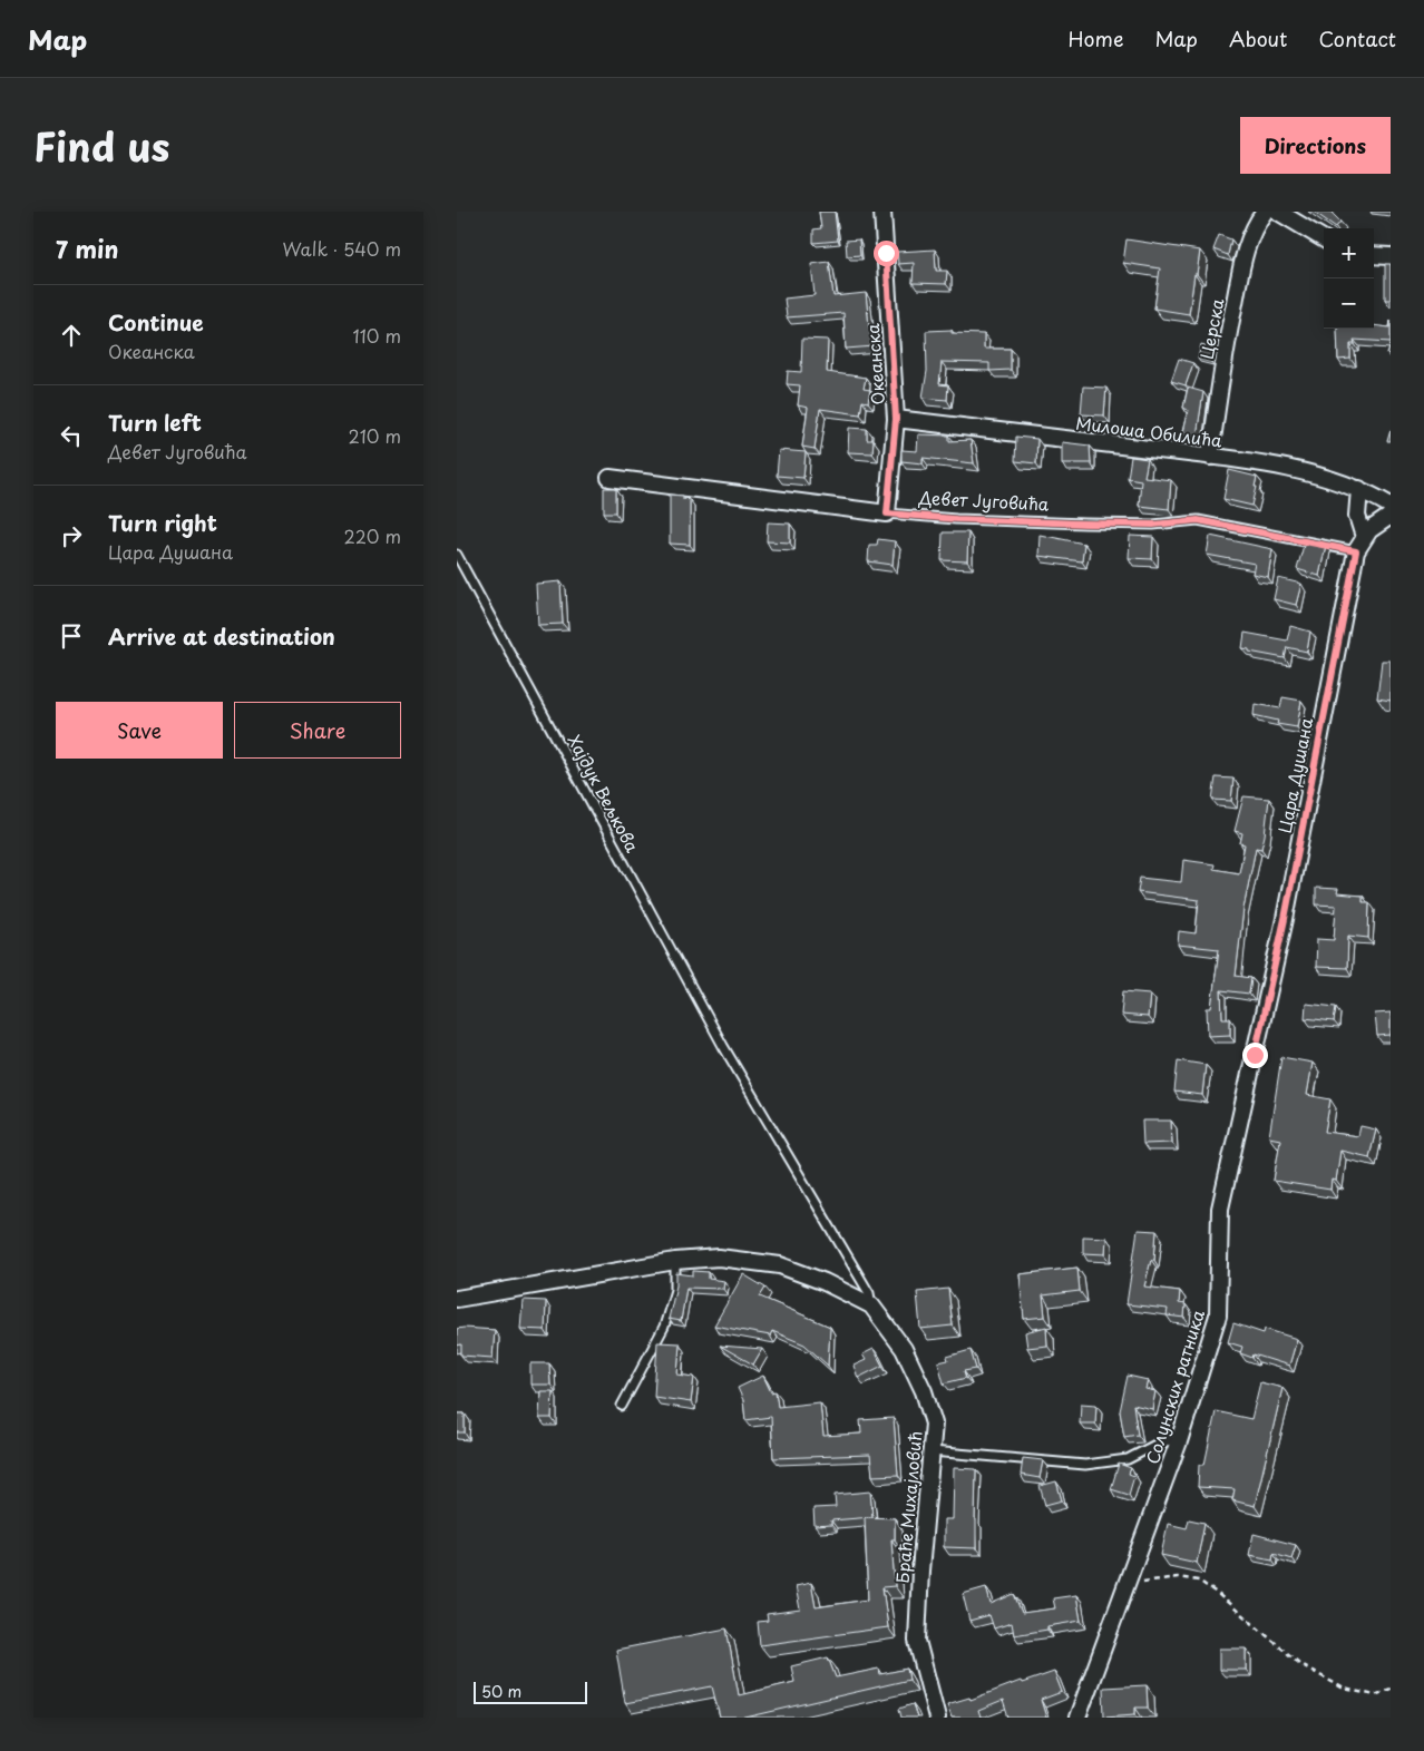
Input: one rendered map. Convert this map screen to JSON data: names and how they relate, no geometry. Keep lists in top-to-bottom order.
{
  "streets": {
    "street": [
      "Церска",
      "Океанска",
      "Милоша Обилића",
      "Девет Југовића",
      "Цара Душана",
      "Солунских ратника",
      "Браће Михајловић"
    ],
    "lane": ["Хајдук Вељкова"]
  },
  "crossings": [
    ["Церска", "Милоша Обилића"],
    ["Океанска", "Милоша Обилића"],
    ["Океанска", "Девет Југовића"],
    ["Девет Југовића", "Цара Душана"],
    ["Цара Душана", "Солунских ратника"],
    ["Хајдук Вељкова", "Браће Михајловић"]
  ],
  "scale_bar": "50 m",
  "page": {
    "header": "Map",
    "nav": [
      "Home",
      "Map",
      "About",
      "Contact"
    ],
    "title": "Find us",
    "buttons": [
      "Directions",
      ["Save", "Share"]
    ],
    "heading": ["7 min", "Walk · 540 m"],
    "map_buttons": ["+", "−"],
    "list": [
      ["Continue", "Океанска", "110 m"],
      ["Turn left", "Девет Југовића", "210 m"],
      ["Turn right", "Цара Душана", "220 m"],
      "Arrive at destination"
    ],
    "scale": "50 m"
  }
}
